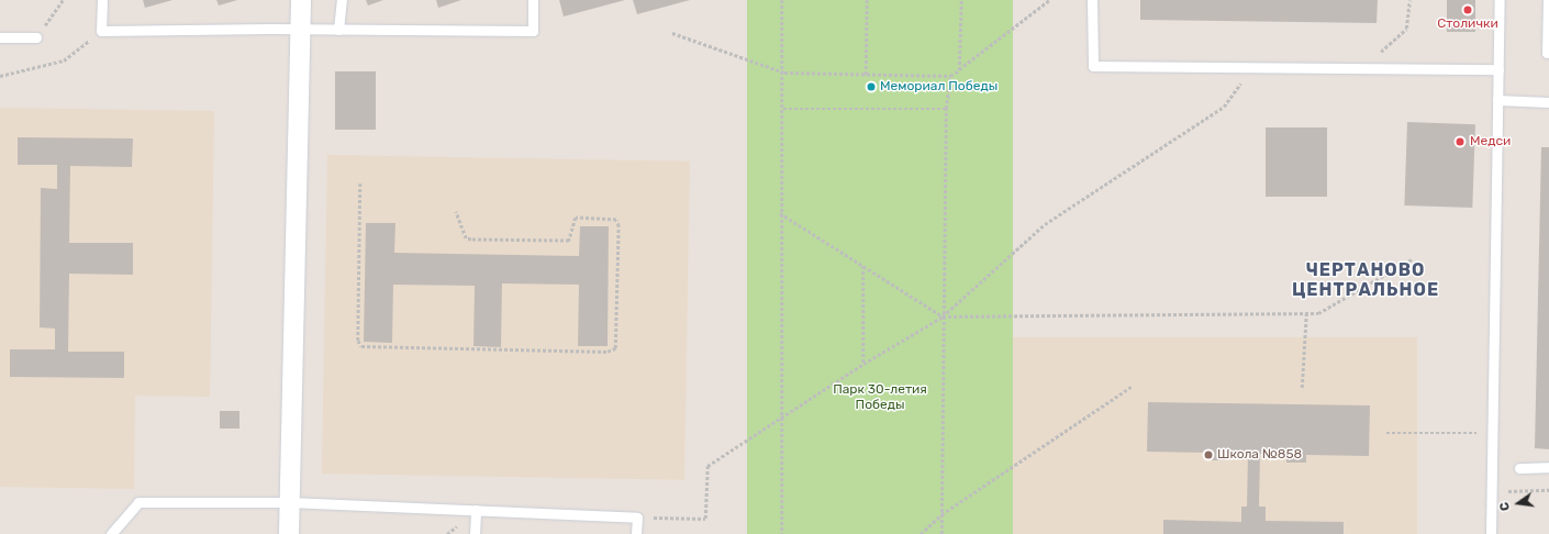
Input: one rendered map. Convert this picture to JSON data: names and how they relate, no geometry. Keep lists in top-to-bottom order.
{
  "districts": ["ЧЕРТАНОВО ЦЕНТРАЛЬНОЕ"],
  "parks": ["Парк 30-летия Победы"],
  "places": [
    "Столички",
    "Мемориал Победы",
    "Медси",
    "Школа №858"
  ],
  "north": "left"
}
